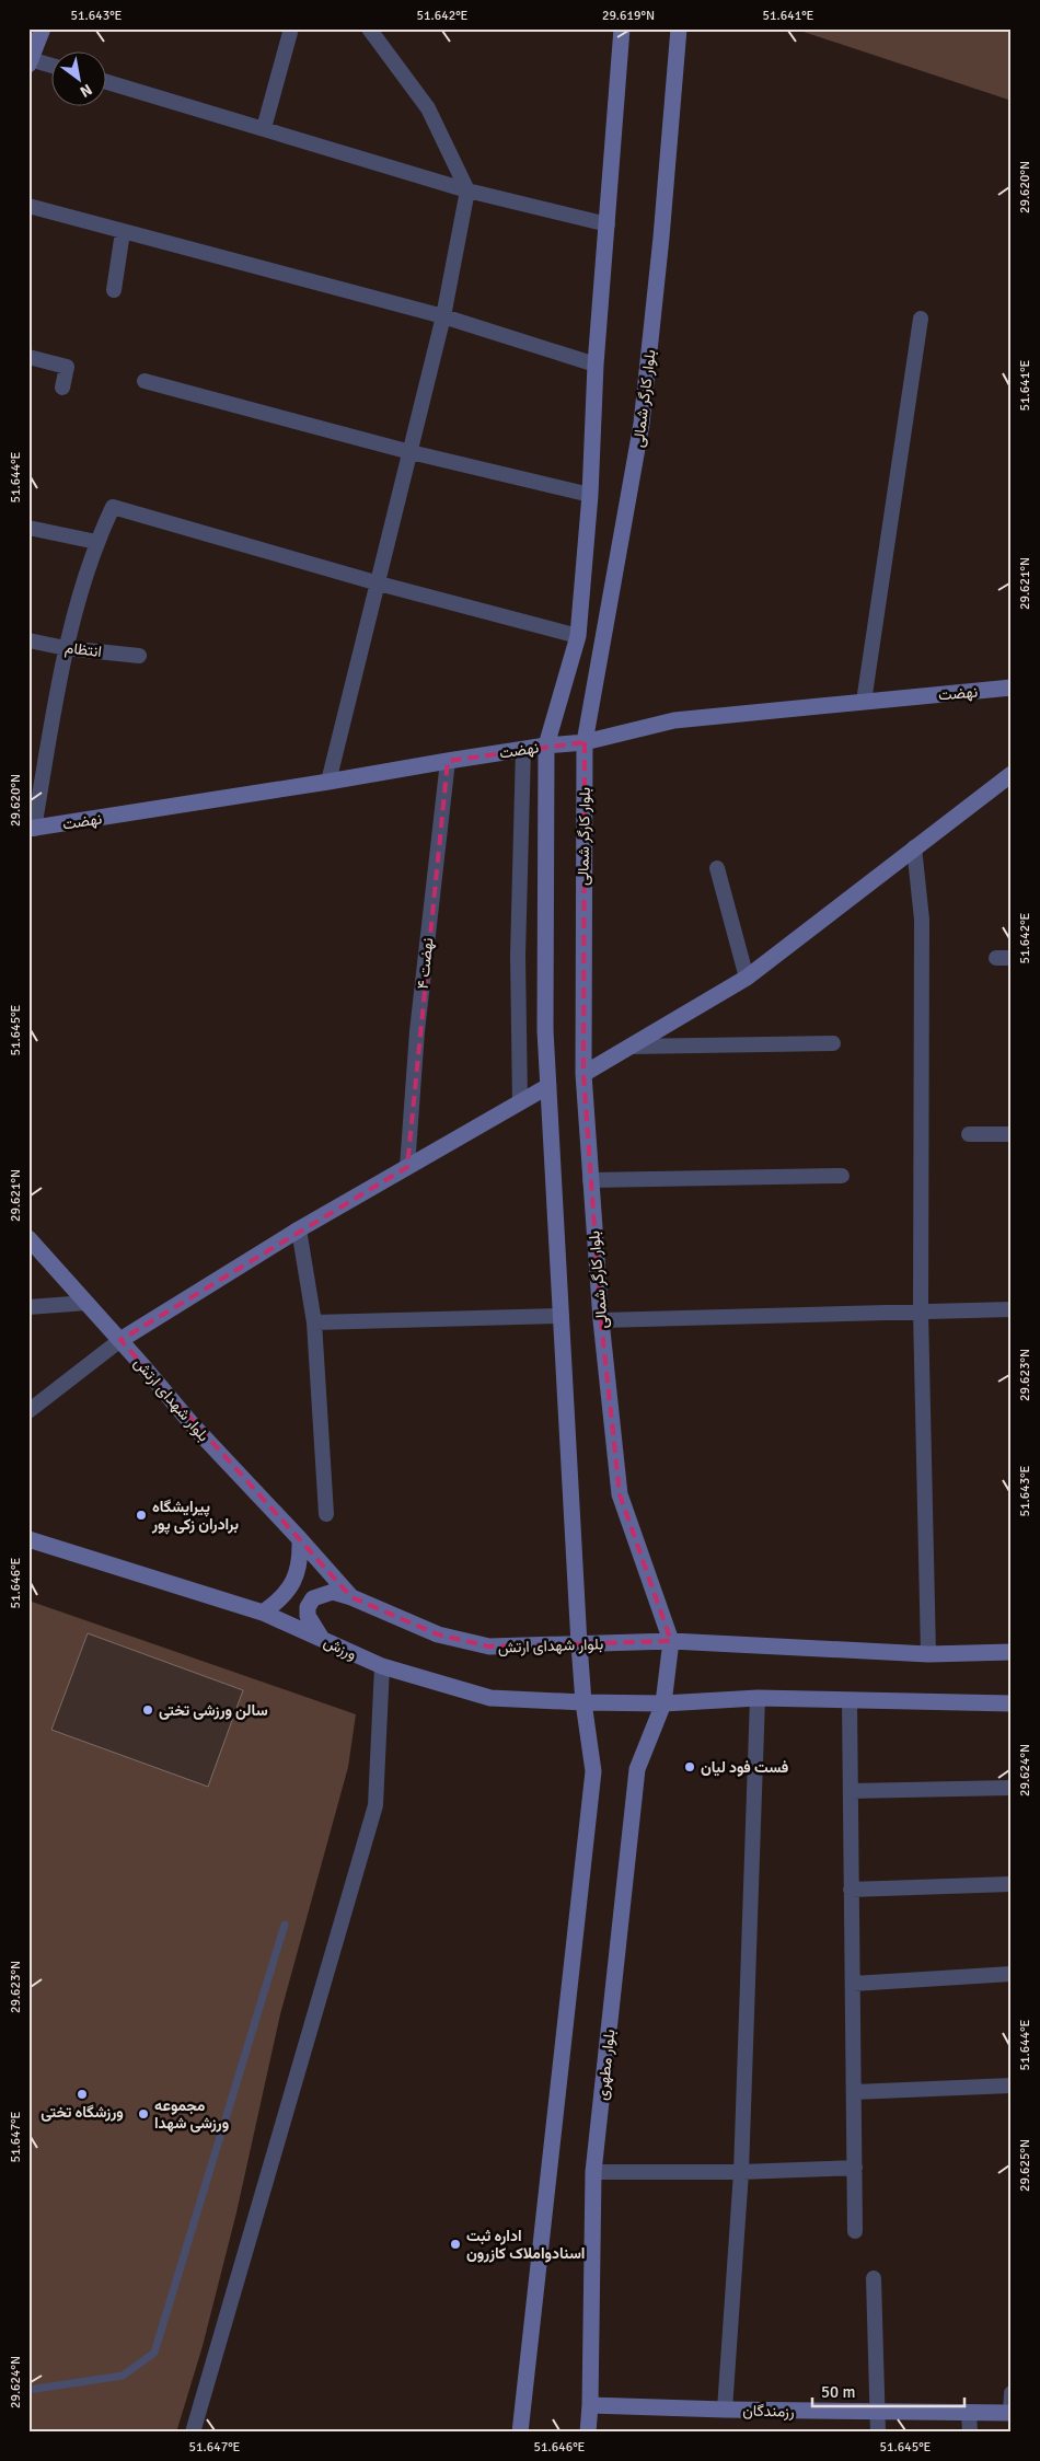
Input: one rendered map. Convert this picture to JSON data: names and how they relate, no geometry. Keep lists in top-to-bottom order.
{
  "streets": {
    "main road": [
      "بلوار کارگر شمالی",
      "نهضت",
      "بلوار شهدای ارتش",
      "ورزش",
      "بلوار مطهری",
      "رزمندگان"
    ],
    "street": ["انتظام", "نهضت ۴"]
  },
  "crossings": [
    ["بلوار کارگر شمالی", "نهضت"],
    ["بلوار کارگر شمالی", "بلوار شهدای ارتش"],
    ["بلوار کارگر شمالی", "بلوار مطهری"],
    ["نهضت", "نهضت ۴"],
    ["بلوار شهدای ارتش", "بلوار مطهری"],
    ["ورزش", "بلوار مطهری"],
    ["بلوار مطهری", "رزمندگان"]
  ],
  "places": [
    "پیرایشگاه برادران زکی پور",
    "سالن ورزشی تختی",
    "فست فود لیان",
    "ورزشگاه تختی",
    "مجموعه ورزشی شهدا",
    "اداره ثبت اسنادواملاک کازرون"
  ],
  "scale_bar": "50 m",
  "north": "bottom right",
  "coordinates": [
    "51.643°E",
    "51.642°E",
    "29.619°N",
    "51.641°E",
    "29.620°N",
    "51.644°E",
    "29.621°N",
    "51.645°E",
    "29.623°N",
    "51.646°E",
    "29.624°N",
    "51.647°E",
    "29.625°N"
  ]
}
